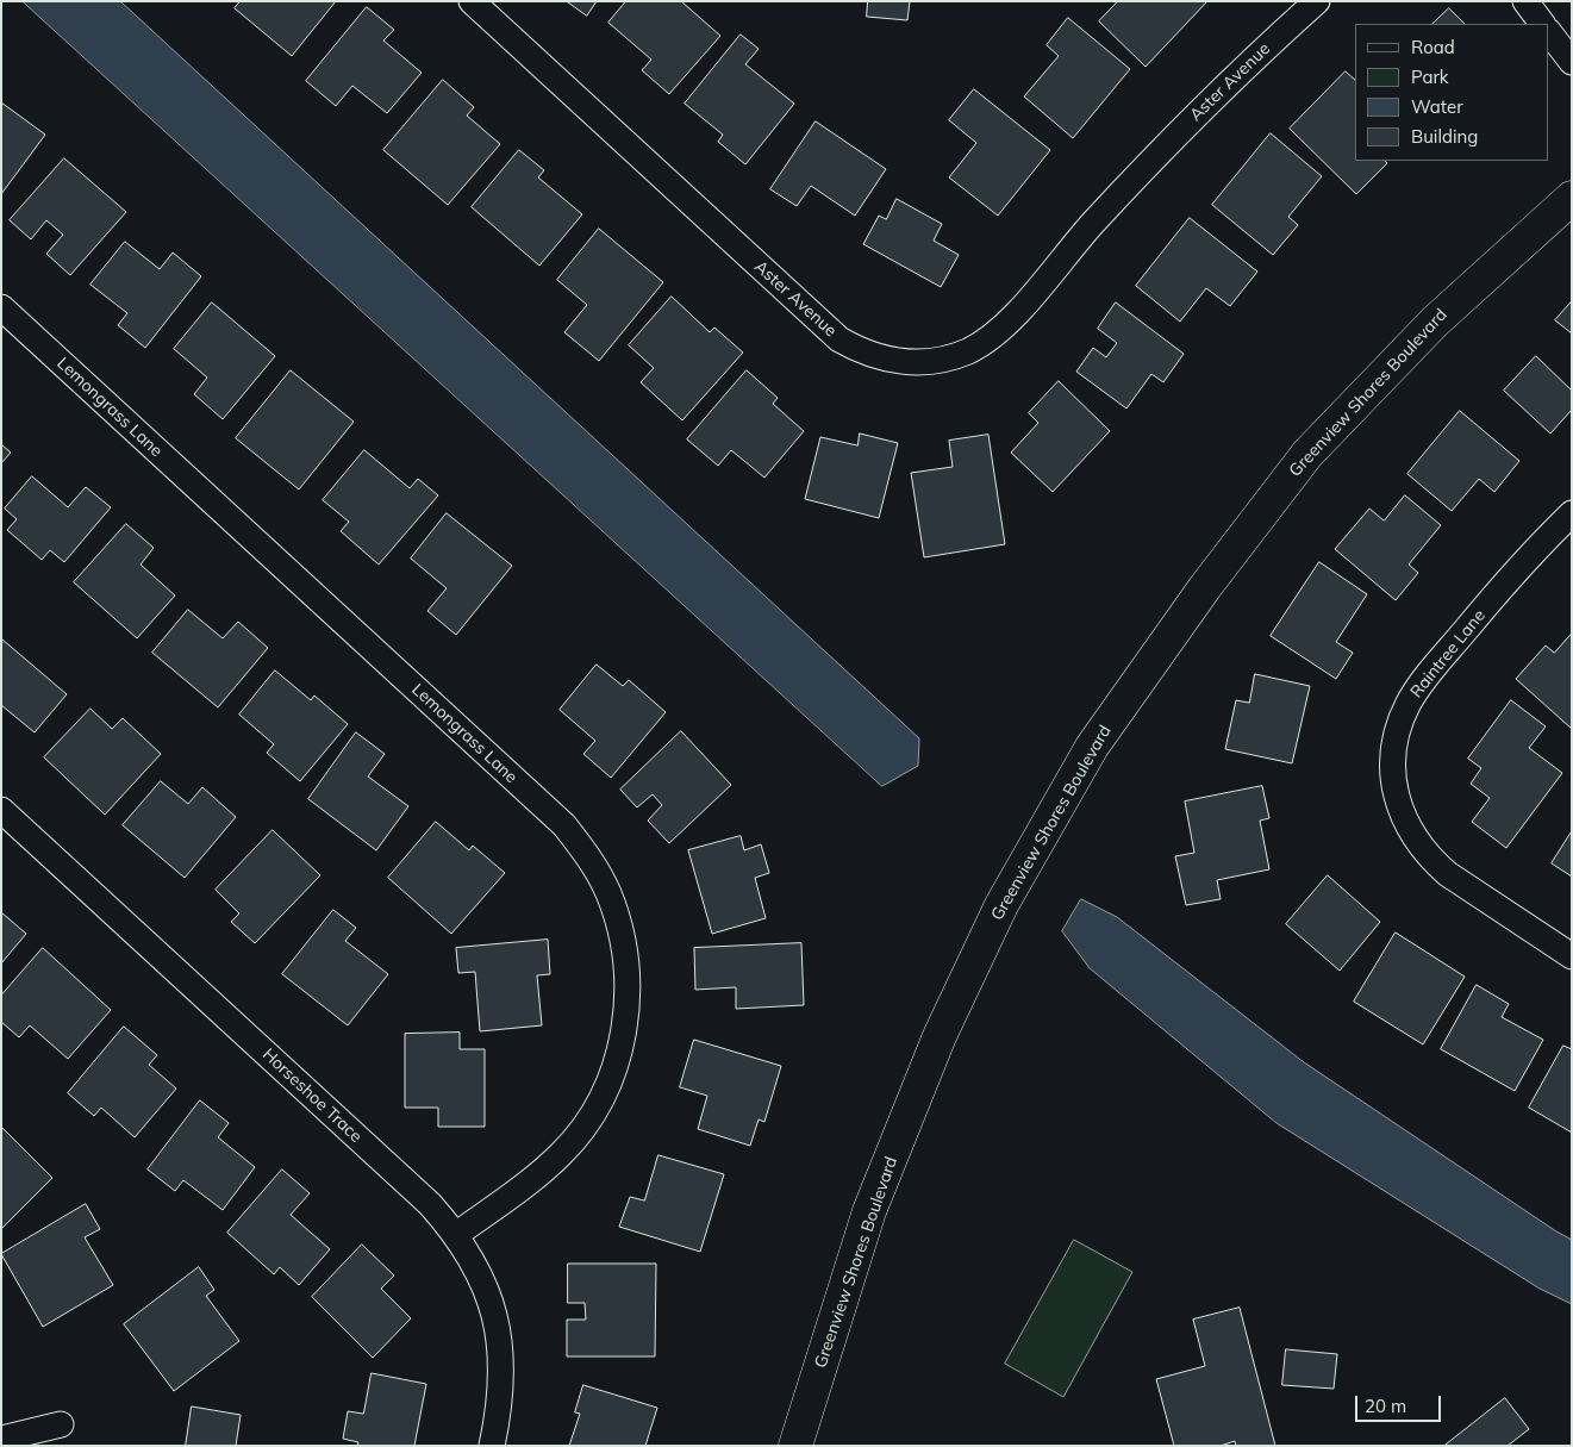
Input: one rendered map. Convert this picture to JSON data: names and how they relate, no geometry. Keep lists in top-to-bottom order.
{
  "streets": {
    "street": [
      "Aster Avenue",
      "Greenview Shores Boulevard",
      "Lemongrass Lane",
      "Raintree Lane",
      "Horseshoe Trace"
    ]
  },
  "crossings": [
    ["Lemongrass Lane", "Horseshoe Trace"]
  ],
  "legend": [
    "Road",
    "Park",
    "Water",
    "Building"
  ],
  "scale_bar": "20 m"
}
